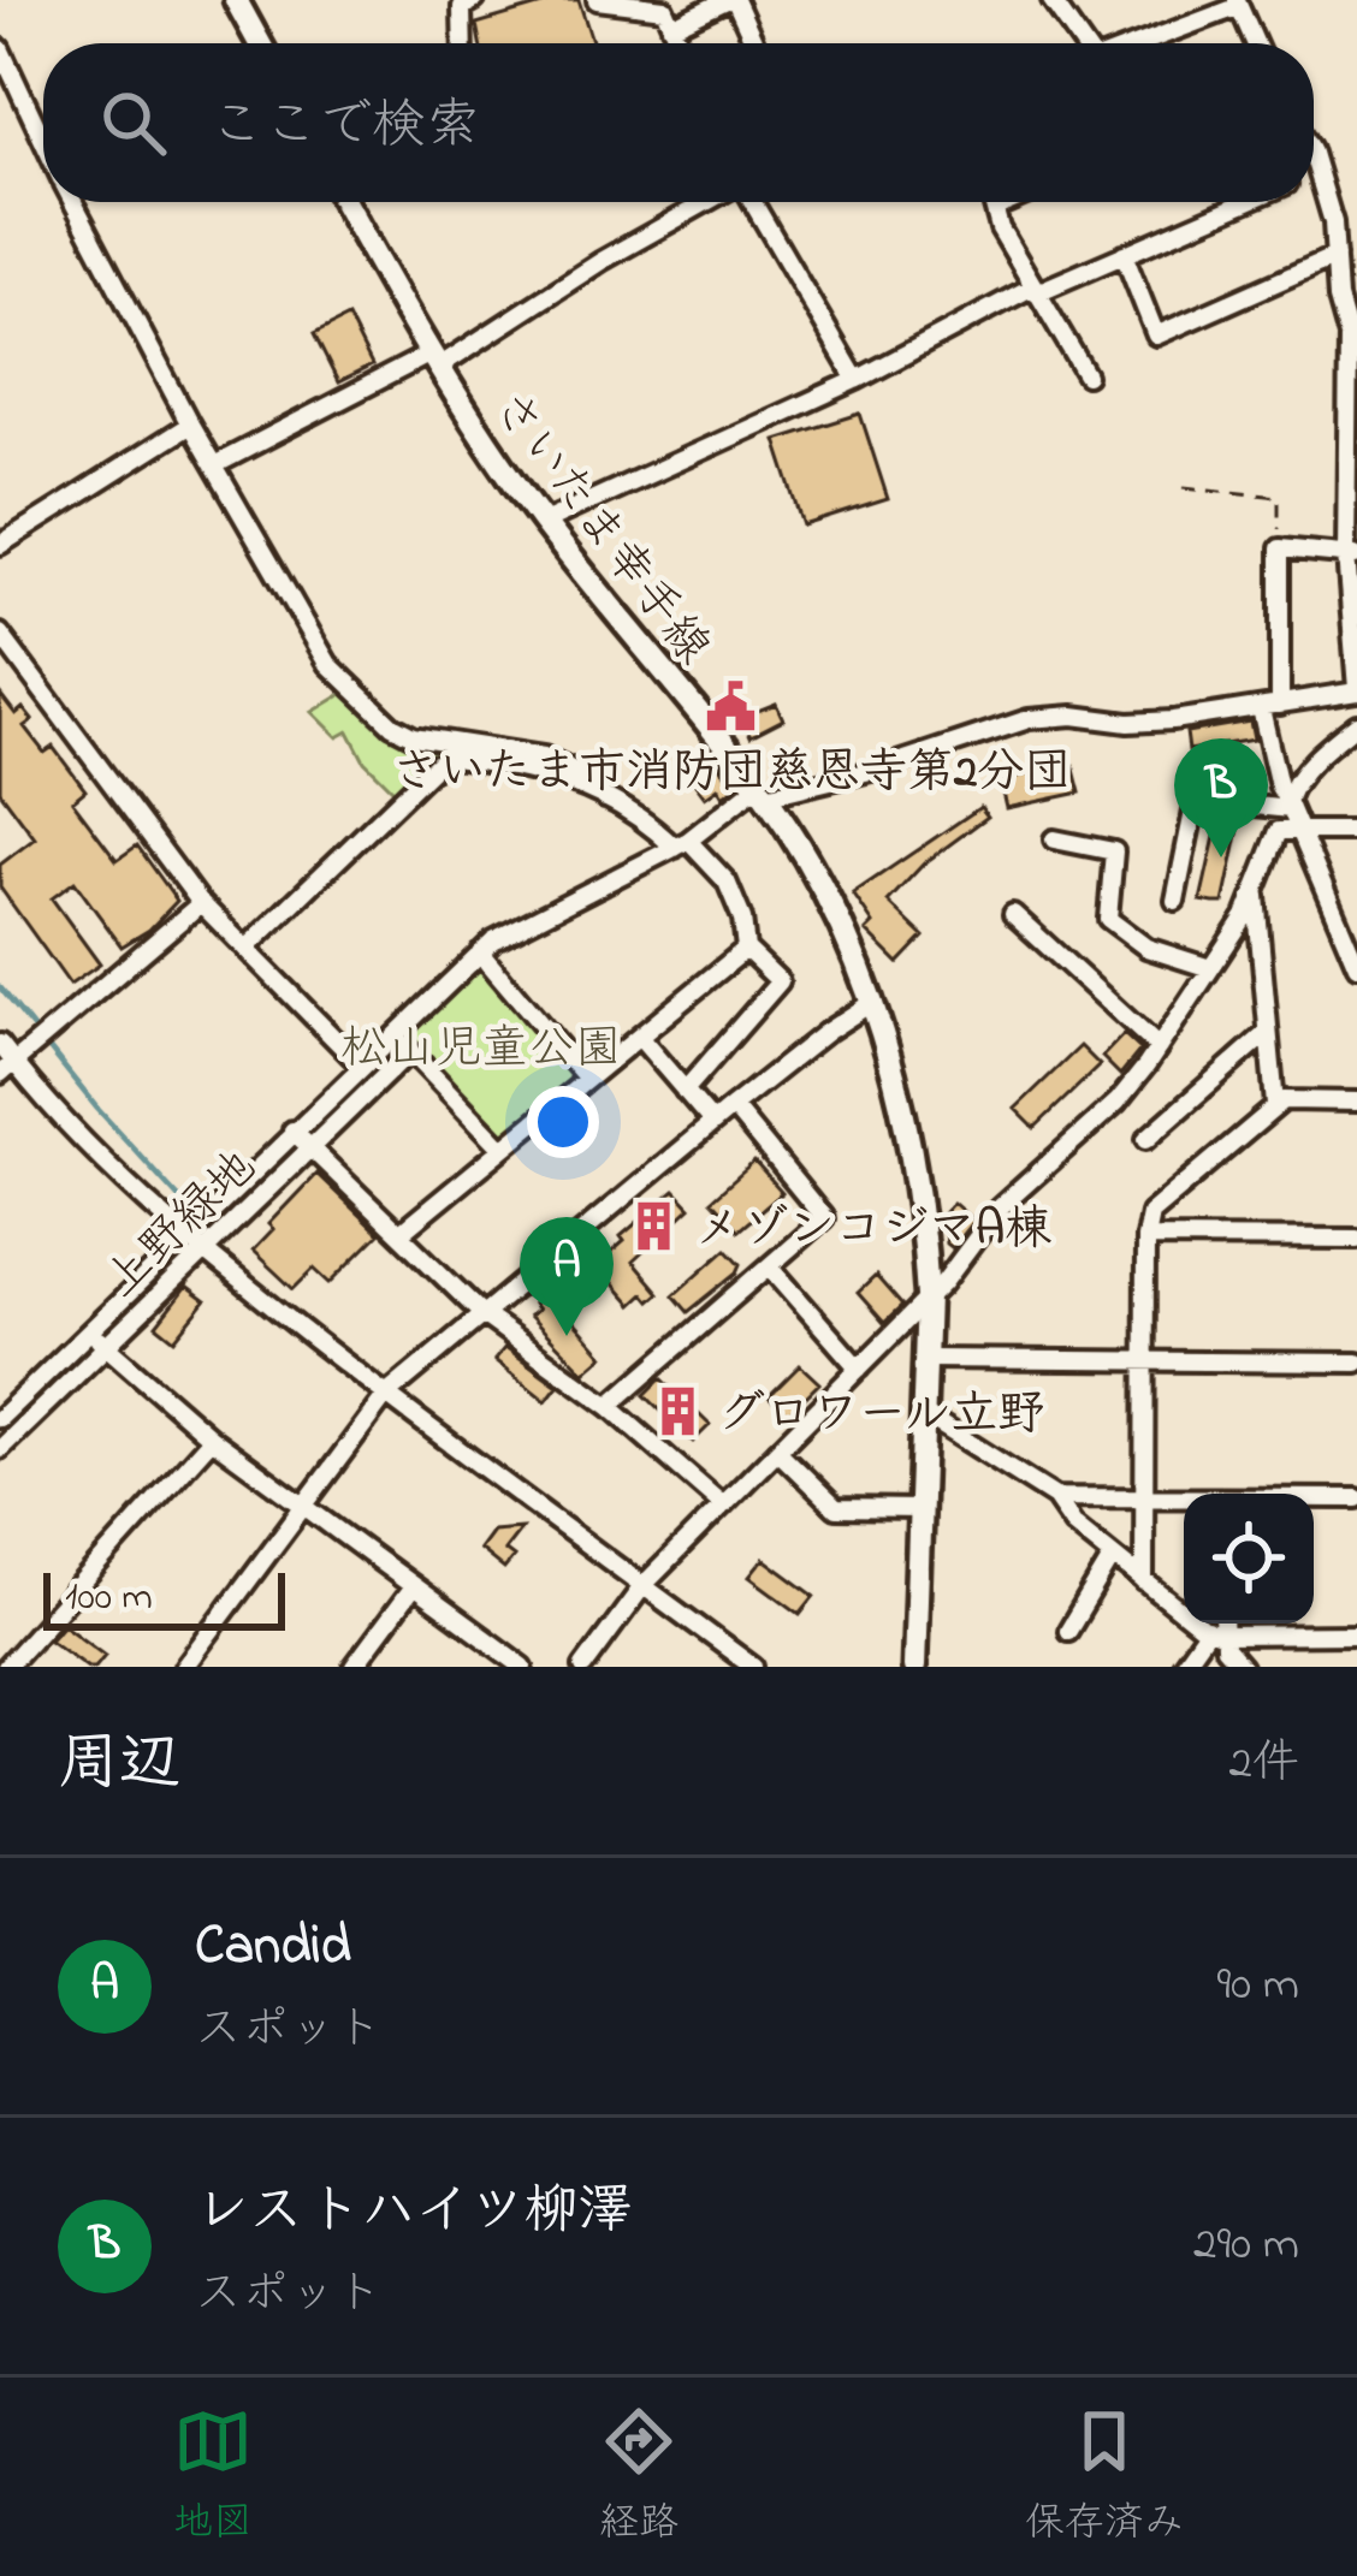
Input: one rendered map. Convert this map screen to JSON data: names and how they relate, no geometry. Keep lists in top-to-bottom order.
{
  "streets": {
    "main road": ["さいたま幸手線"],
    "street": ["上野緑地"]
  },
  "parks": ["松山児童公園"],
  "places": {
    "public building": ["さいたま市消防団慈恩寺第2分団"],
    "building": ["メゾンコジマA棟", "グロワール立野"]
  },
  "scale_bar": "100 m",
  "page": {
    "search": "ここで検索",
    "pins": ["B", "A"],
    "scale": "100 m",
    "heading": ["周辺", "2件"],
    "list": [
      {
        "mark": "A",
        "name": "Candid",
        "note": "スポット",
        "value": "90 m"
      },
      {
        "mark": "B",
        "name": "レストハイツ柳澤",
        "note": "スポット",
        "value": "290 m"
      }
    ],
    "nav": ["地図", "経路", "保存済み"]
  }
}
